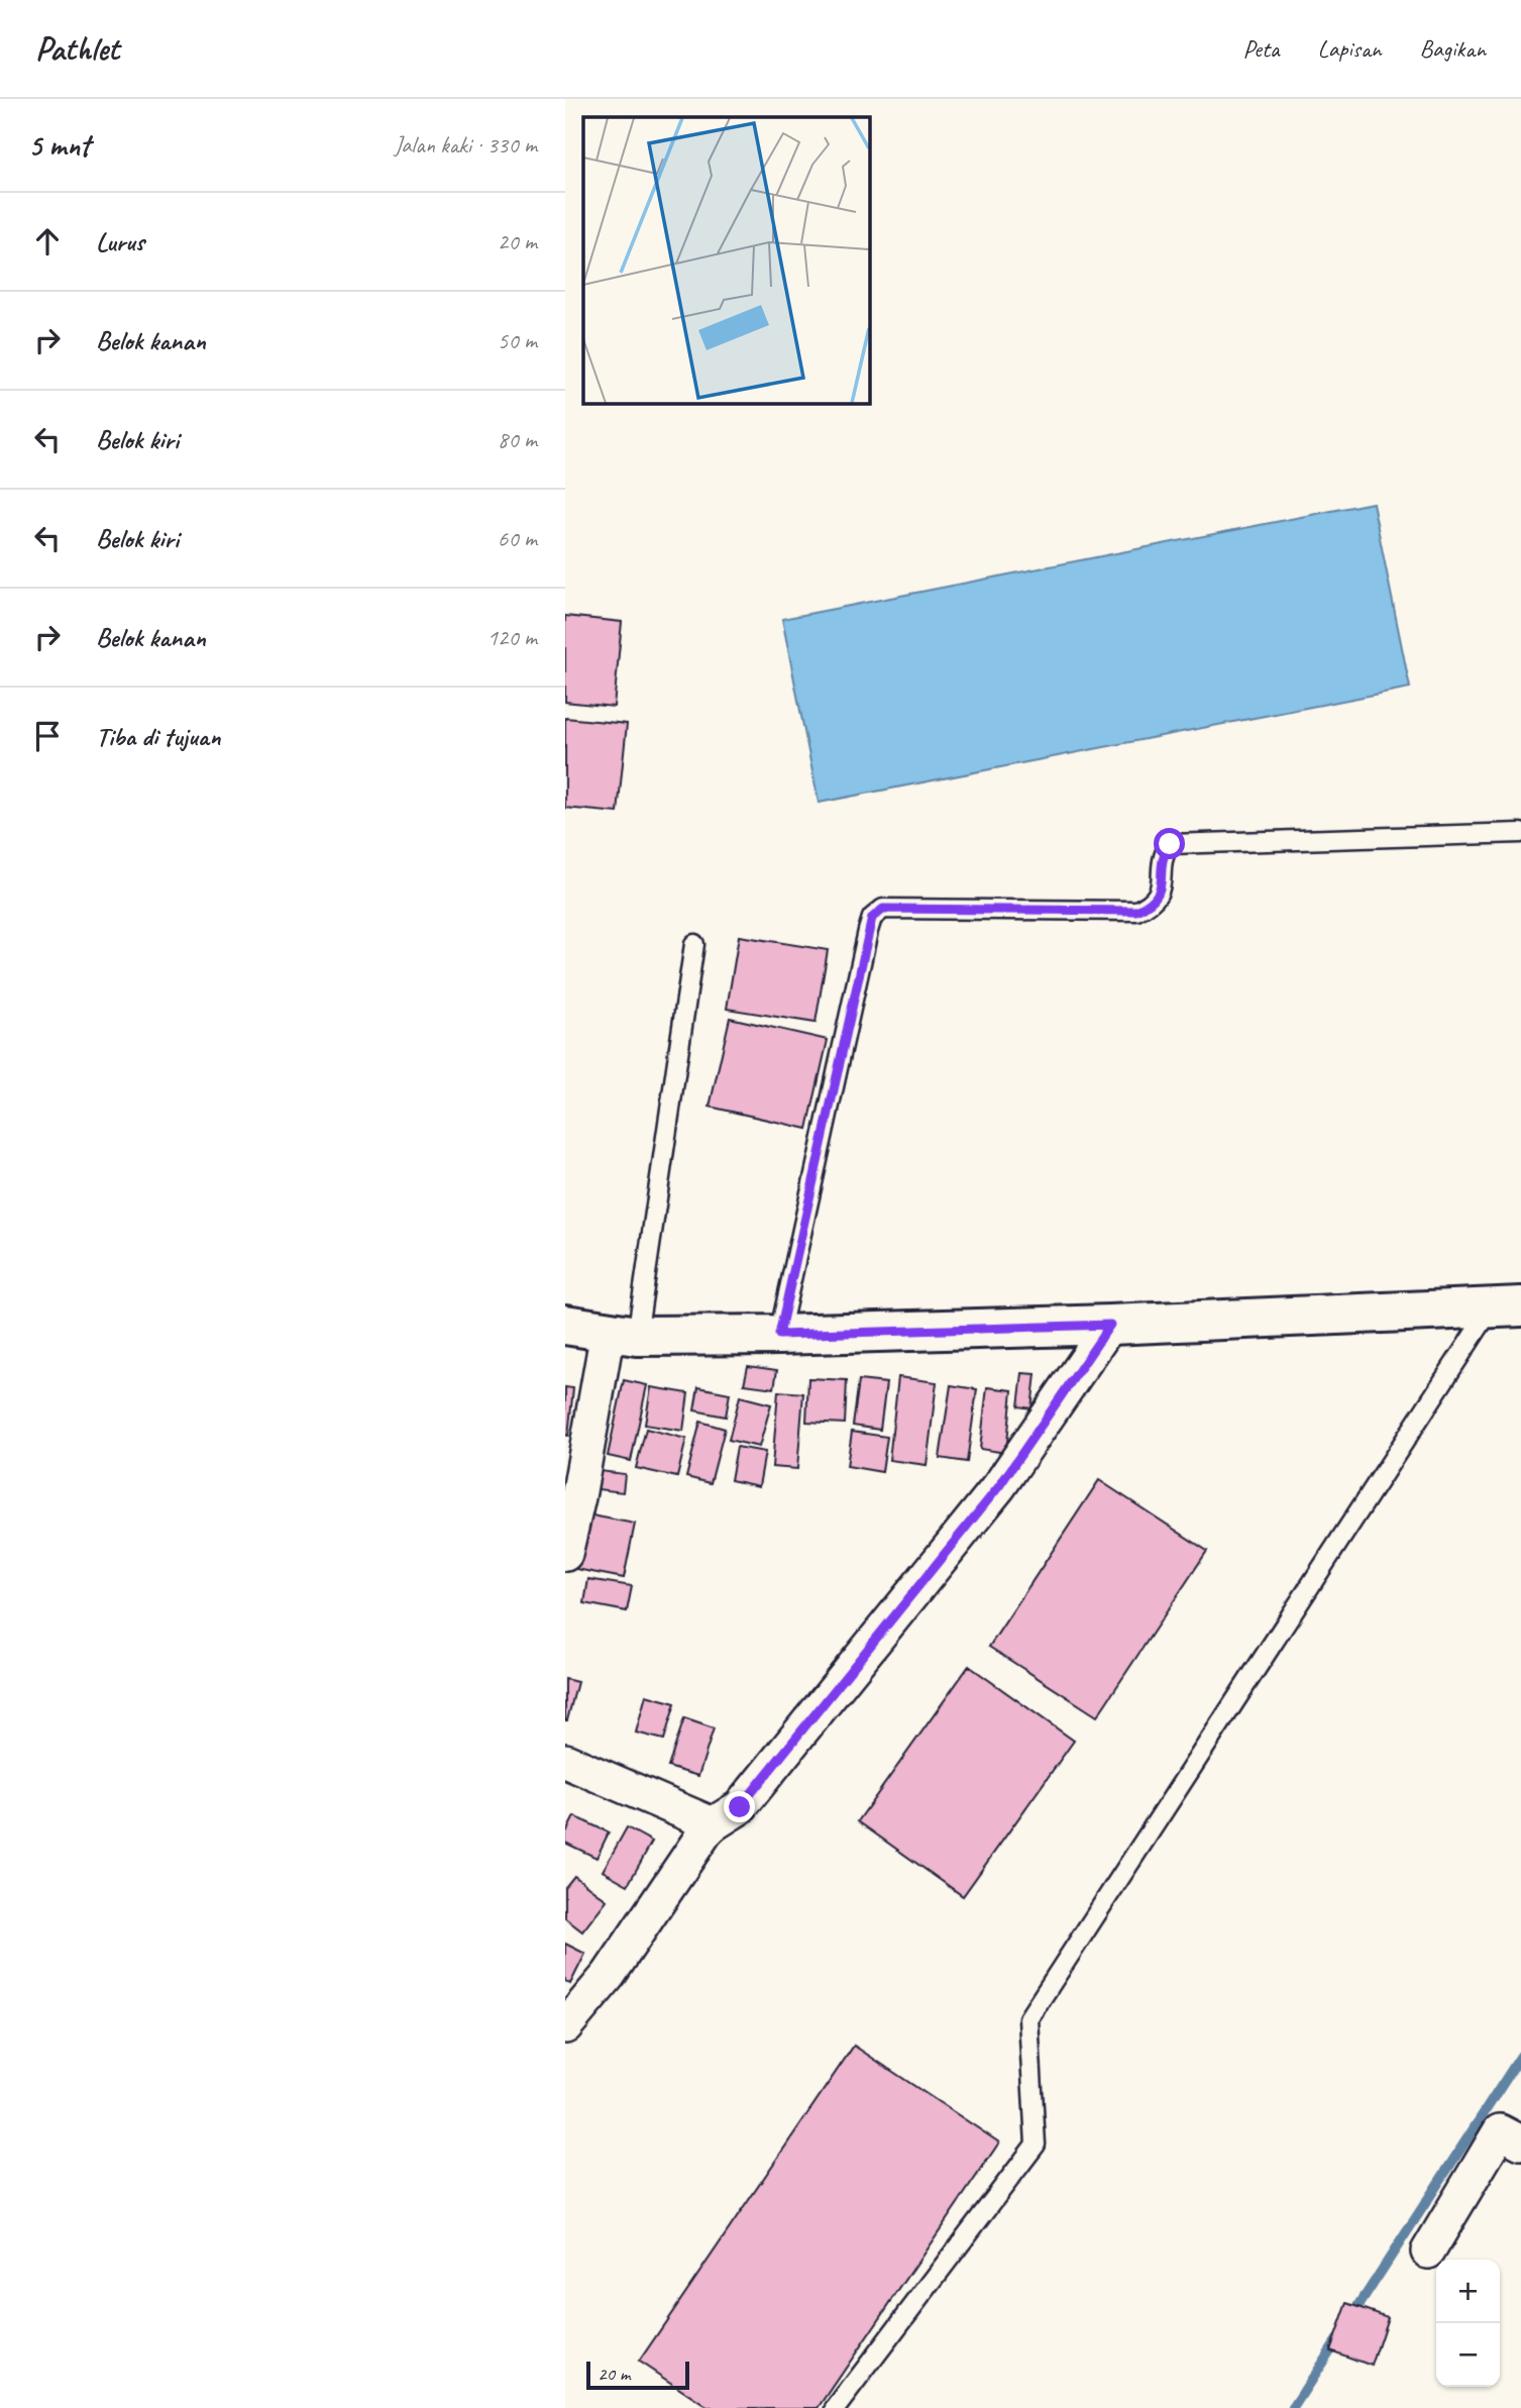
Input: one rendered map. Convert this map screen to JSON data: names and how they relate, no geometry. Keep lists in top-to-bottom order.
{
  "scale_bar": "20 m",
  "page": {
    "header": "Pathlet",
    "nav": ["Peta", "Lapisan", "Bagikan"],
    "heading": ["5 mnt", "Jalan kaki · 330 m"],
    "list": [
      ["Lurus", "20 m"],
      ["Belok kanan", "50 m"],
      ["Belok kiri", "80 m"],
      ["Belok kiri", "60 m"],
      ["Belok kanan", "120 m"],
      "Tiba di tujuan"
    ],
    "map_buttons": ["+", "−"],
    "scale": "20 m"
  }
}
